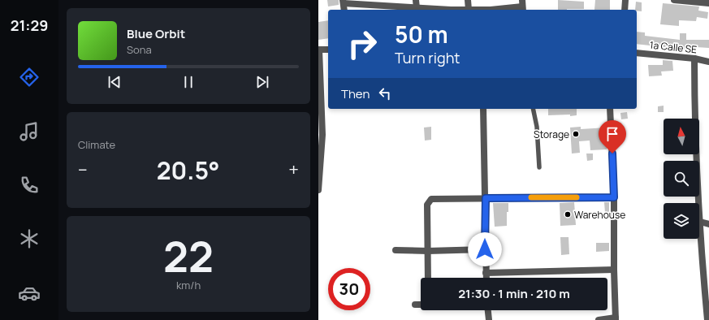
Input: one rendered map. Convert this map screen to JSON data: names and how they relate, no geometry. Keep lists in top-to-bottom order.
{
  "streets": {
    "street": ["1a Calle SE"]
  },
  "places": ["Storage", "Warehouse"],
  "north": "top",
  "page": {
    "tabs": "21:29",
    "turn": ["50 m", "Turn right"],
    "song": ["Blue Orbit", "Sona"],
    "then": "Then",
    "tile": [
      "Climate",
      ["22", "km/h"]
    ],
    "heat": ["−", "20.5°", "+"],
    "limit": "30",
    "trip": "21:30 · 1 min · 210 m"
  }
}
